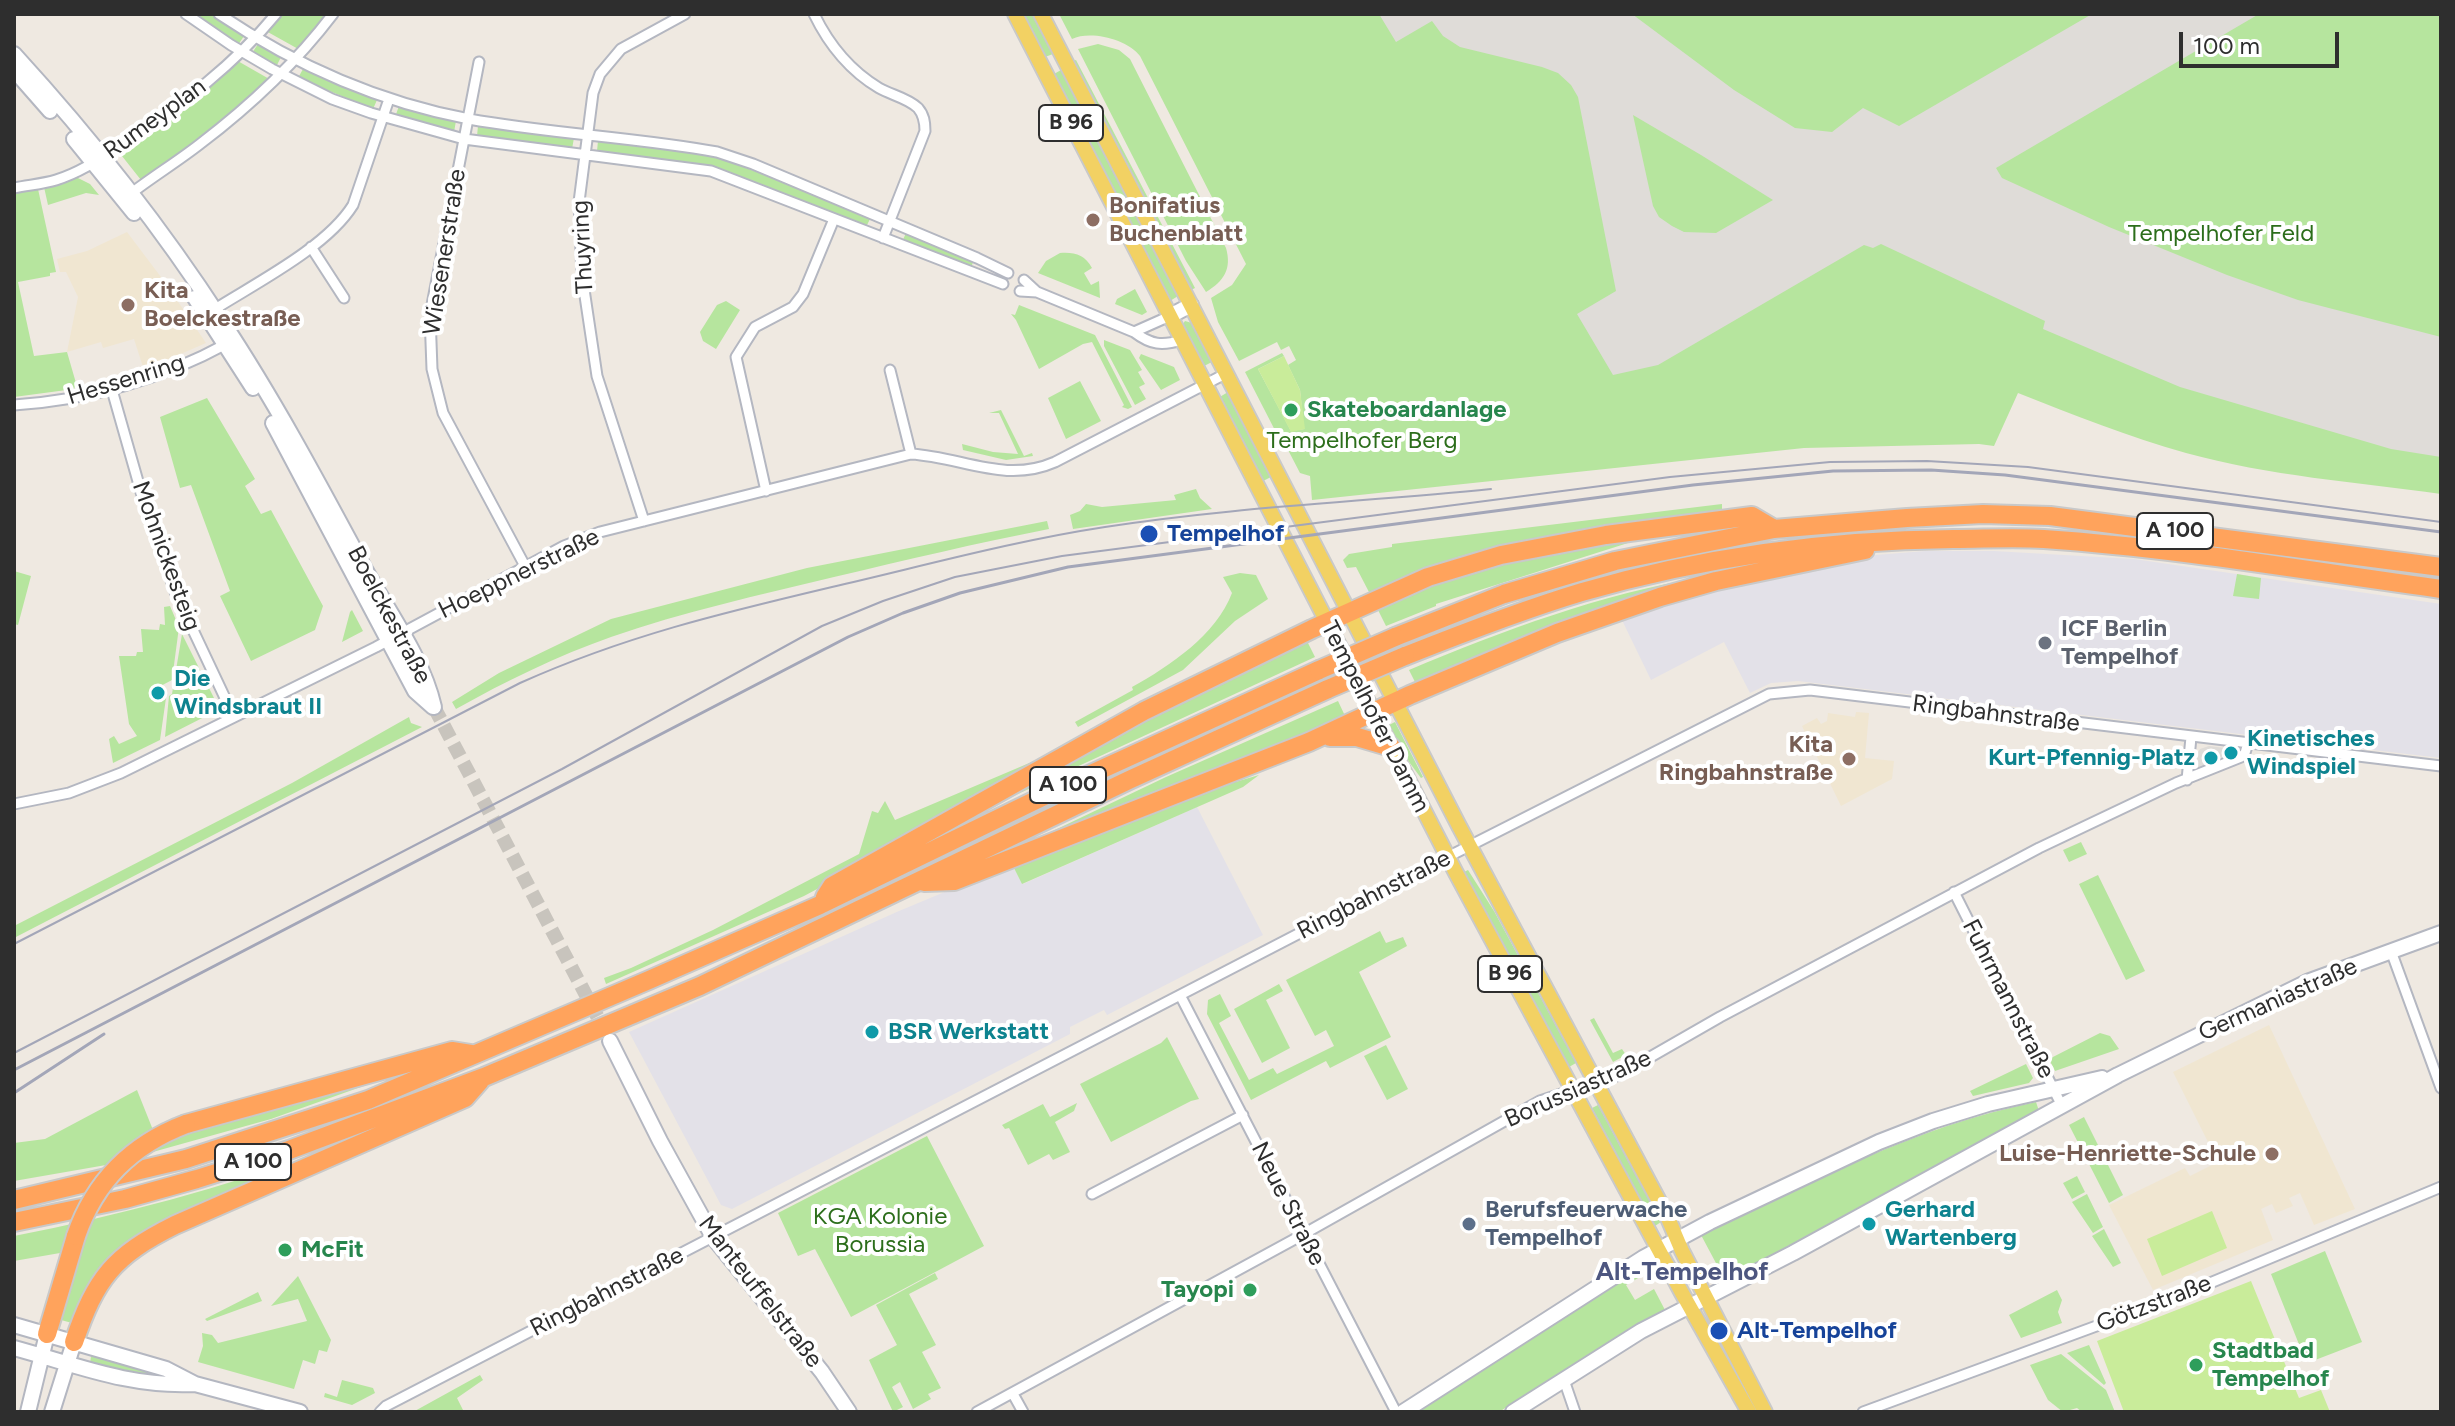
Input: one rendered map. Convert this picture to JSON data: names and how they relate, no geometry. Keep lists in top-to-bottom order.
{
  "streets": {
    "highway": ["A 100"],
    "main road": [
      "B 96",
      "Boelckestraße",
      "Tempelhofer Damm",
      "Germaniastraße",
      "Manteuffelstraße"
    ],
    "street": [
      "Rumeyplan",
      "Thuyring",
      "Wiesenerstraße",
      "Hessenring",
      "Mohnickesteig",
      "Hoeppnerstraße",
      "Ringbahnstraße",
      "Fuhrmannstraße",
      "Borussiastraße",
      "Neue Straße",
      "Götzstraße"
    ]
  },
  "crossings": [
    ["Rumeyplan", "Boelckestraße"],
    ["Thuyring", "Hoeppnerstraße"],
    ["Wiesenerstraße", "Hoeppnerstraße"],
    ["Hessenring", "Mohnickesteig"],
    ["Hessenring", "Boelckestraße"],
    ["Mohnickesteig", "Hoeppnerstraße"],
    ["Hoeppnerstraße", "Boelckestraße"],
    ["Hoeppnerstraße", "Tempelhofer Damm"],
    ["Ringbahnstraße", "Tempelhofer Damm"],
    ["Ringbahnstraße", "Borussiastraße"],
    ["Ringbahnstraße", "Neue Straße"],
    ["Ringbahnstraße", "Manteuffelstraße"],
    ["Tempelhofer Damm", "Borussiastraße"],
    ["Fuhrmannstraße", "Borussiastraße"],
    ["Borussiastraße", "Neue Straße"]
  ],
  "districts": ["Alt-Tempelhof"],
  "parks": ["Tempelhofer Feld", "Tempelhofer Berg", "KGA Kolonie Borussia"],
  "places": [
    "Bonifatius Buchenblatt",
    "Kita Boelckestraße",
    "Skateboardanlage",
    "Tempelhof",
    "ICF Berlin Tempelhof",
    "Die Windsbraut II",
    "Kinetisches Windspiel",
    "Kurt-Pfennig-Platz",
    "Kita Ringbahnstraße",
    "BSR Werkstatt",
    "Luise-Henriette-Schule",
    "Berufsfeuerwache Tempelhof",
    "Gerhard Wartenberg",
    "McFit",
    "Tayopi",
    "Alt-Tempelhof",
    "Stadtbad Tempelhof"
  ],
  "scale_bar": "100 m"
}
